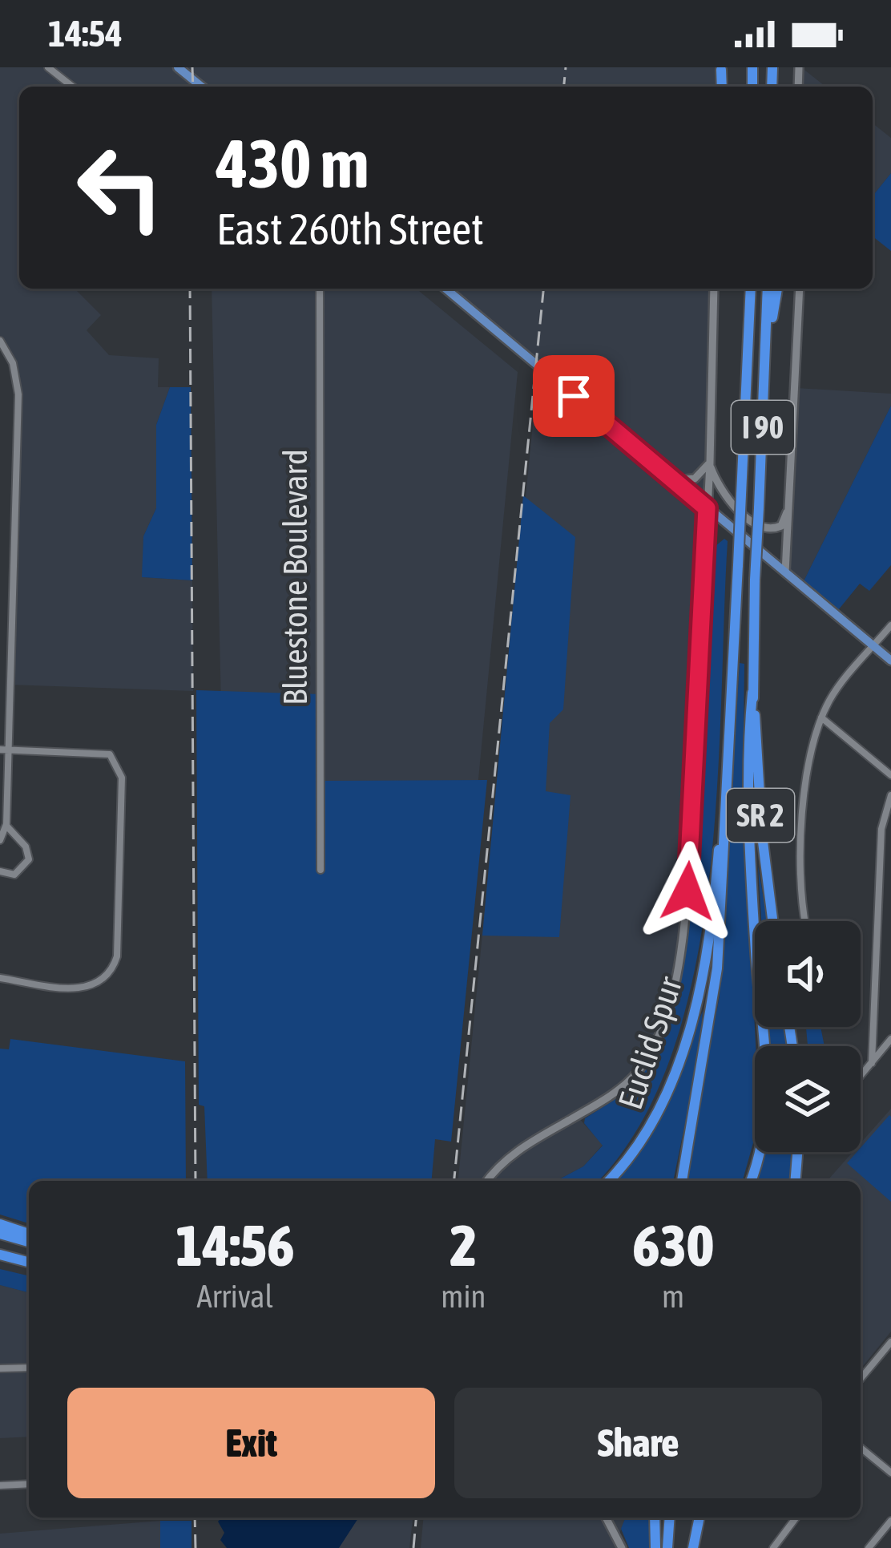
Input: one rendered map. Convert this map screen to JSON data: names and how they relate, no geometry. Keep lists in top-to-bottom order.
{
  "streets": {
    "highway": ["I 90", "SR 2", "Euclid Spur"],
    "street": ["Bluestone Boulevard"]
  },
  "crossings": [
    ["I 90", "SR 2"],
    ["I 90", "Euclid Spur"],
    ["SR 2", "Euclid Spur"]
  ],
  "page": {
    "status": "14:54",
    "turn": ["430 m", "East 260th Street"],
    "eta": [
      "14:56",
      "Arrival",
      "2",
      "min",
      "630",
      "m"
    ],
    "buttons": ["Exit", "Share"]
  }
}
